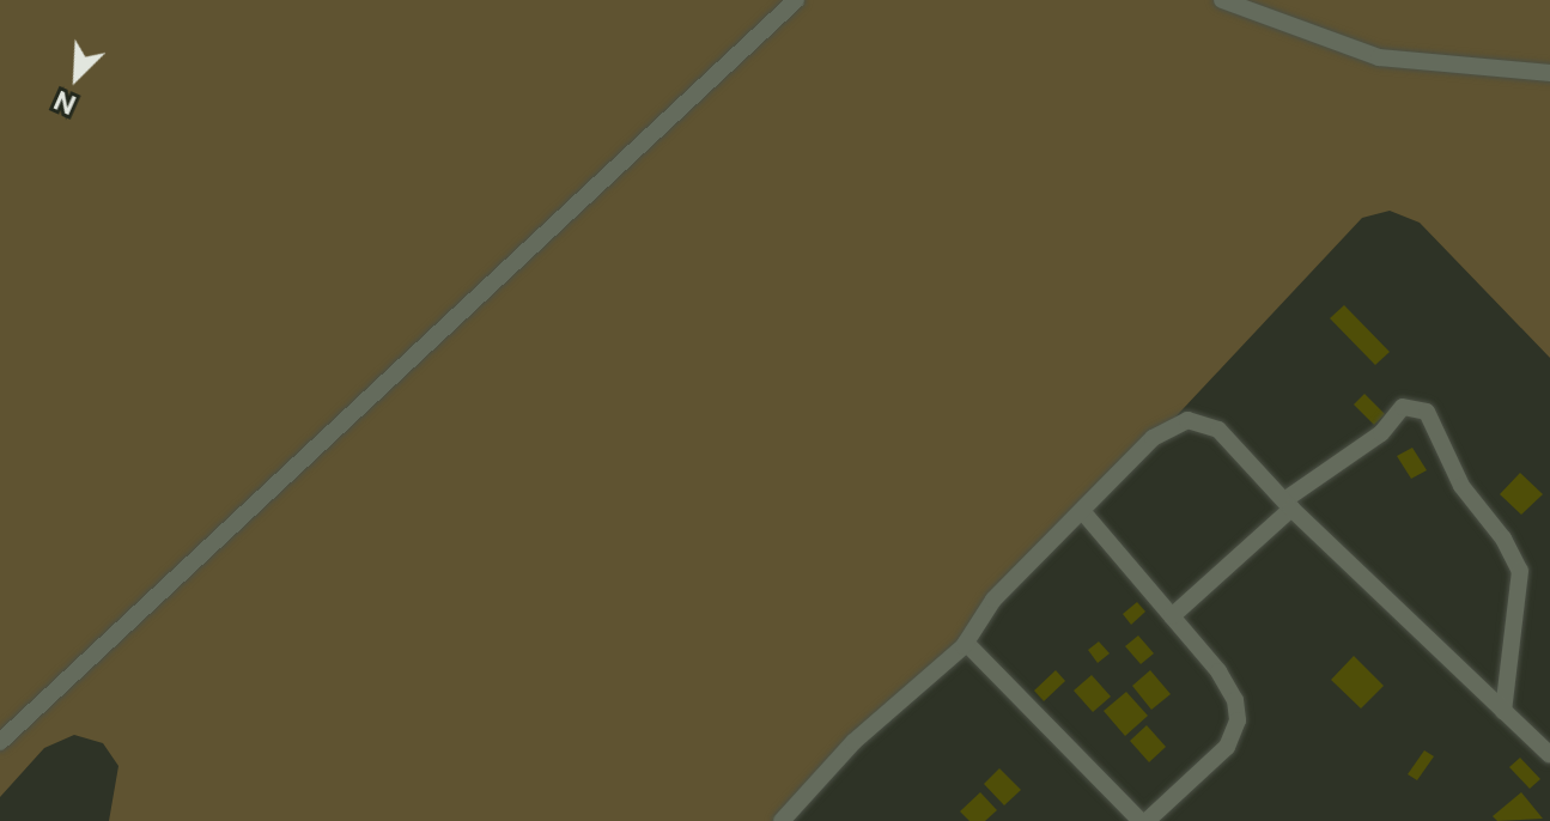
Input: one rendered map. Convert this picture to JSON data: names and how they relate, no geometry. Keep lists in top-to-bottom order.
{
  "north": "bottom left"
}
